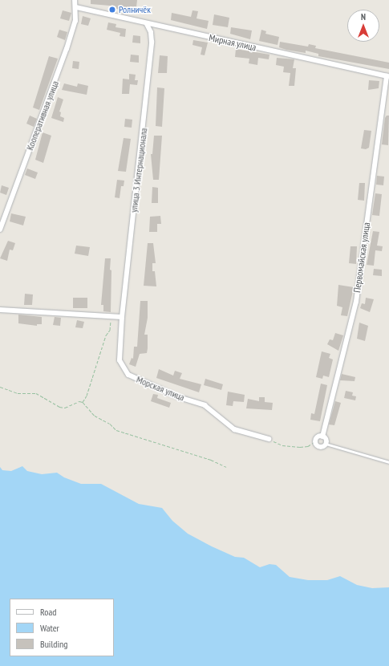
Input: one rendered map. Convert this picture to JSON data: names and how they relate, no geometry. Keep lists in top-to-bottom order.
{
  "streets": {
    "street": [
      "Мирная улица",
      "Кооперативная улица",
      "улица 3 Интернационала",
      "Первомайская улица",
      "Морская улица"
    ]
  },
  "crossings": [
    ["Мирная улица", "Кооперативная улица"],
    ["Мирная улица", "улица 3 Интернационала"],
    ["Мирная улица", "Первомайская улица"],
    ["улица 3 Интернационала", "Морская улица"]
  ],
  "places": ["Ролничёк"],
  "legend": ["Road", "Water", "Building"],
  "north": "top"
}
